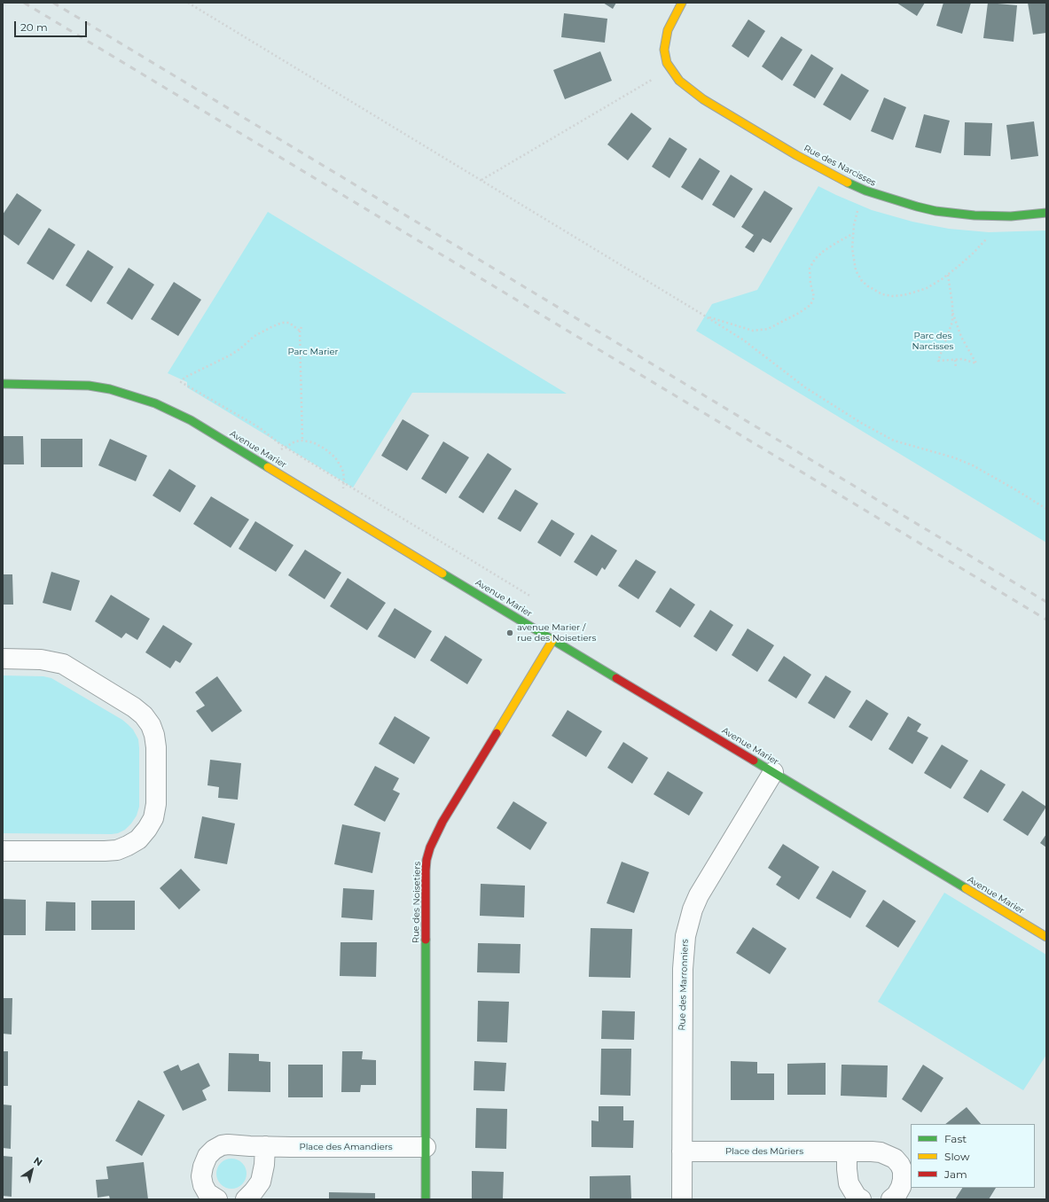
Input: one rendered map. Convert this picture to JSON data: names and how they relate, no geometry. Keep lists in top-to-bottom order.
{
  "streets": {
    "street": [
      "Rue des Narcisses",
      "Avenue Marier",
      "Rue des Noisetiers",
      "Rue des Marronniers",
      "Place des Amandiers",
      "Place des Mûriers"
    ]
  },
  "crossings": [
    ["Avenue Marier", "Rue des Noisetiers"],
    ["Avenue Marier", "Rue des Marronniers"],
    ["Rue des Noisetiers", "Place des Amandiers"],
    ["Rue des Marronniers", "Place des Mûriers"]
  ],
  "parks": ["Parc des Narcisses", "Parc Marier"],
  "places": ["avenue Marier / rue des Noisetiers"],
  "legend": ["Fast", "Slow", "Jam"],
  "scale_bar": "20 m",
  "north": "top right"
}
